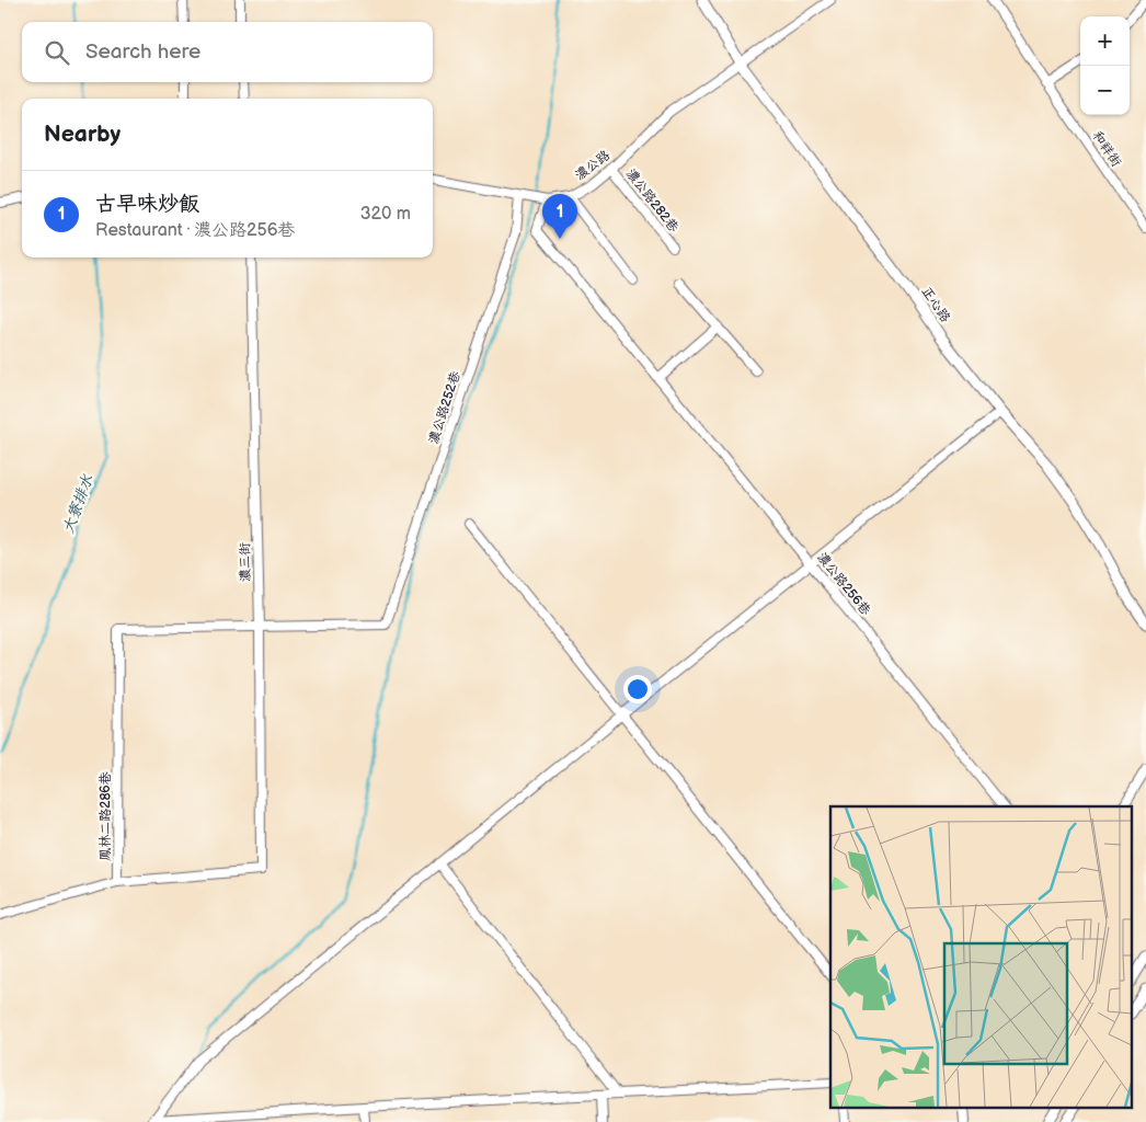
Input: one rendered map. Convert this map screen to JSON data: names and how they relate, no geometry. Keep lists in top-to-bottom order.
{
  "streets": {
    "street": [
      "和祥街",
      "濃公路",
      "濃公路282巷",
      "正心路",
      "濃公路252巷",
      "濃三街",
      "濃公路256巷",
      "鳳林二路286巷"
    ]
  },
  "crossings": [
    ["濃公路", "濃公路282巷"],
    ["濃公路", "正心路"],
    ["濃公路", "濃公路252巷"],
    ["濃公路", "濃公路256巷"],
    ["濃公路252巷", "濃三街"],
    ["濃公路252巷", "鳳林二路286巷"],
    ["濃三街", "鳳林二路286巷"]
  ],
  "water": ["大寮排水"],
  "page": {
    "map_buttons": ["+", "−"],
    "search": "Search here",
    "heading": "Nearby",
    "list": [
      {
        "mark": "1",
        "name": "古早味炒飯",
        "note": "Restaurant · 濃公路256巷",
        "value": "320 m"
      }
    ],
    "pins": "1"
  }
}
